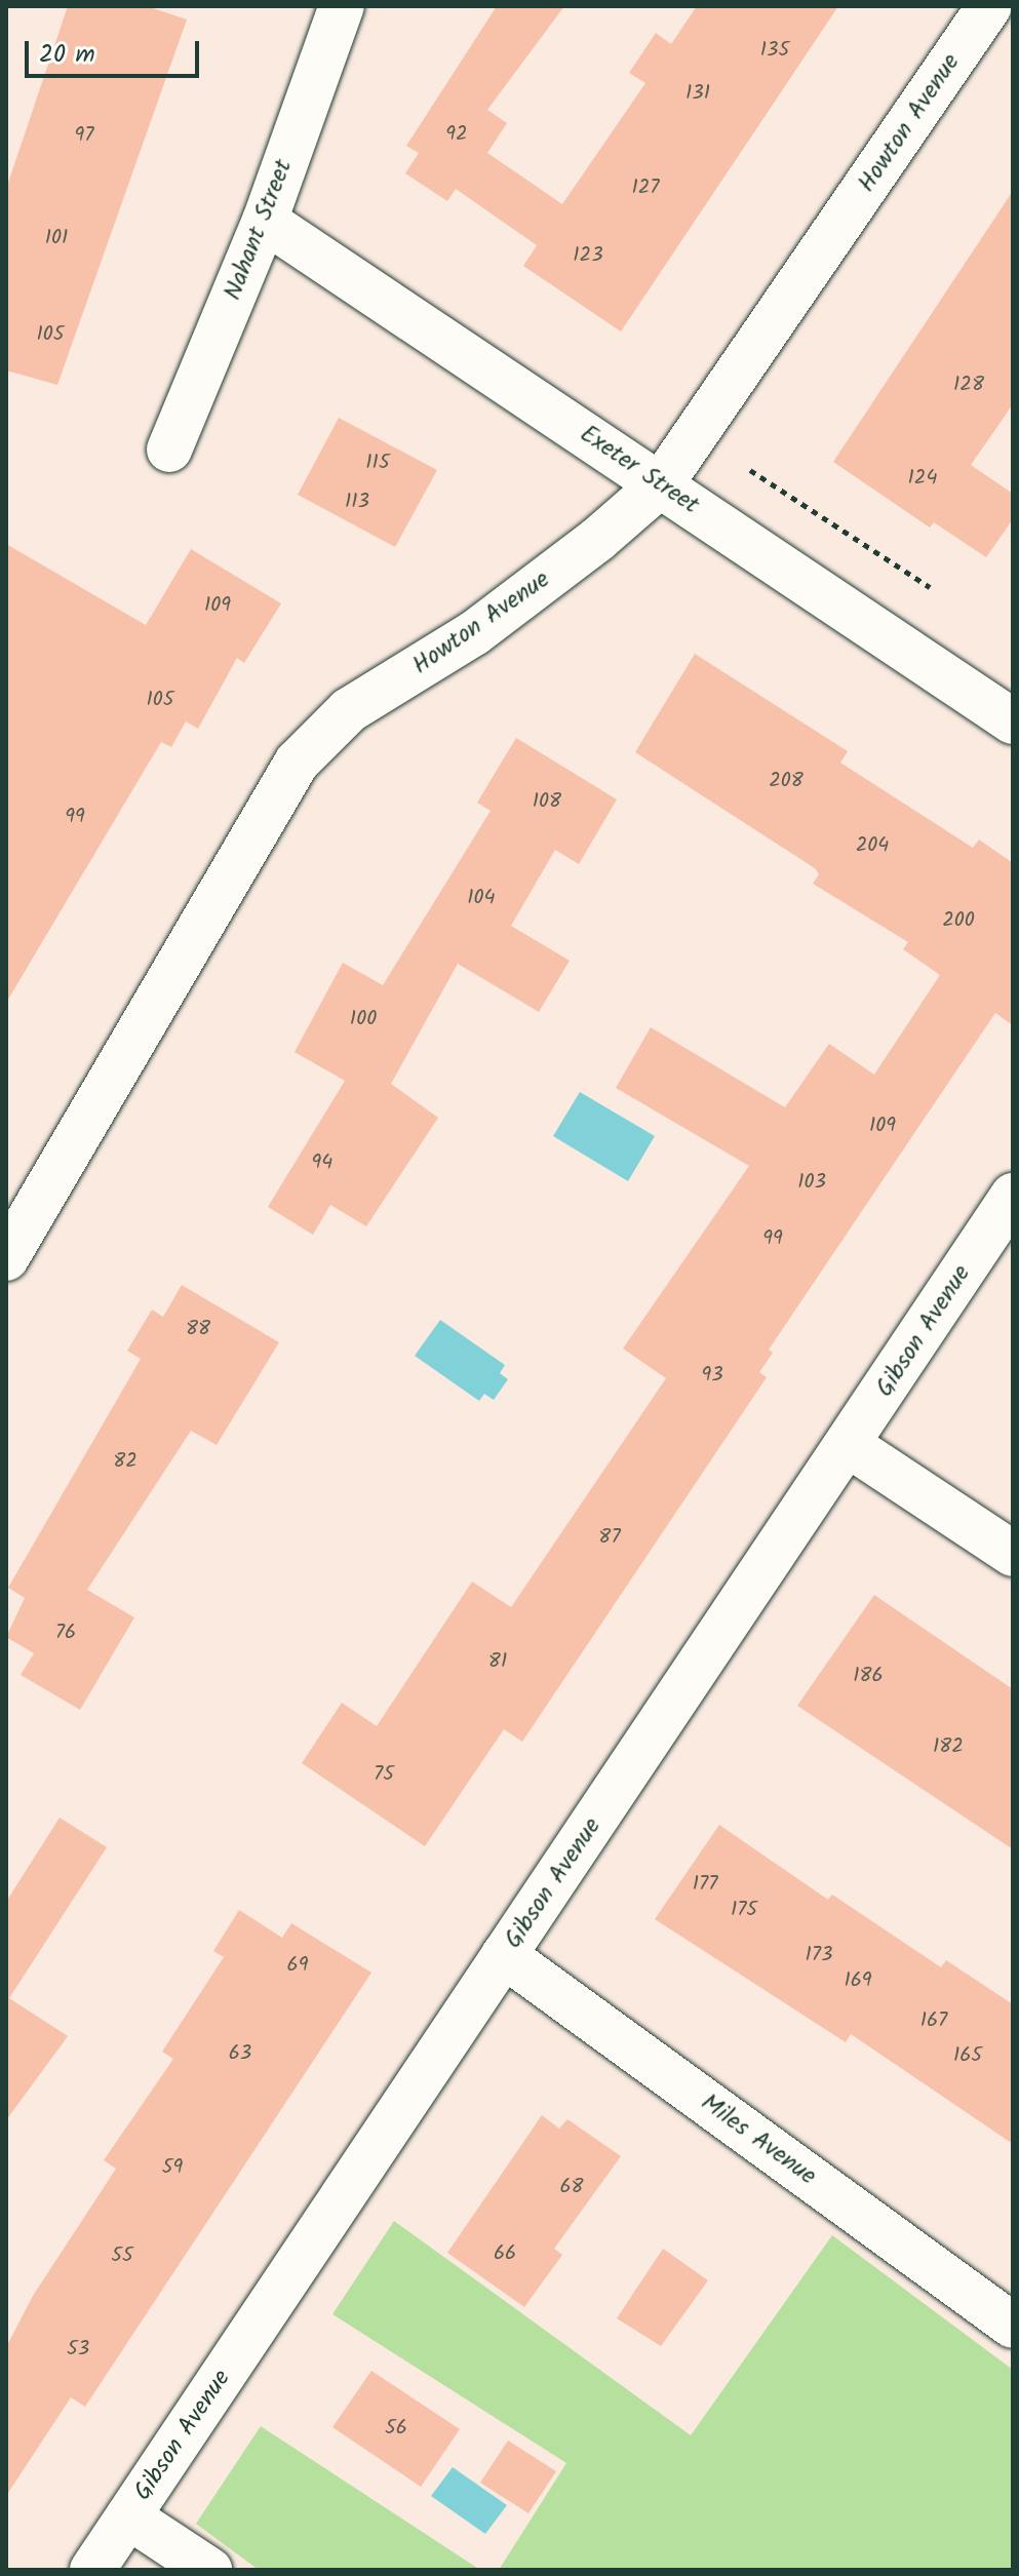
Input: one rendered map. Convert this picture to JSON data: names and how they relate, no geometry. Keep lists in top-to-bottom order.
{
  "streets": {
    "street": [
      "Howton Avenue",
      "Nahant Street",
      "Exeter Street",
      "Gibson Avenue",
      "Miles Avenue"
    ]
  },
  "crossings": [
    ["Howton Avenue", "Exeter Street"],
    ["Nahant Street", "Exeter Street"],
    ["Gibson Avenue", "Miles Avenue"]
  ],
  "house_numbers": [
    "135",
    "131",
    "92",
    "97",
    "127",
    "101",
    "123",
    "105",
    "128",
    "115",
    "124",
    "113",
    "109",
    "105",
    "208",
    "108",
    "99",
    "204",
    "104",
    "200",
    "100",
    "109",
    "94",
    "103",
    "99",
    "88",
    "93",
    "82",
    "87",
    "76",
    "81",
    "186",
    "182",
    "75",
    "177",
    "175",
    "173",
    "69",
    "169",
    "167",
    "63",
    "165",
    "59",
    "68",
    "66",
    "55",
    "53",
    "56"
  ],
  "scale_bar": "20 m"
}
